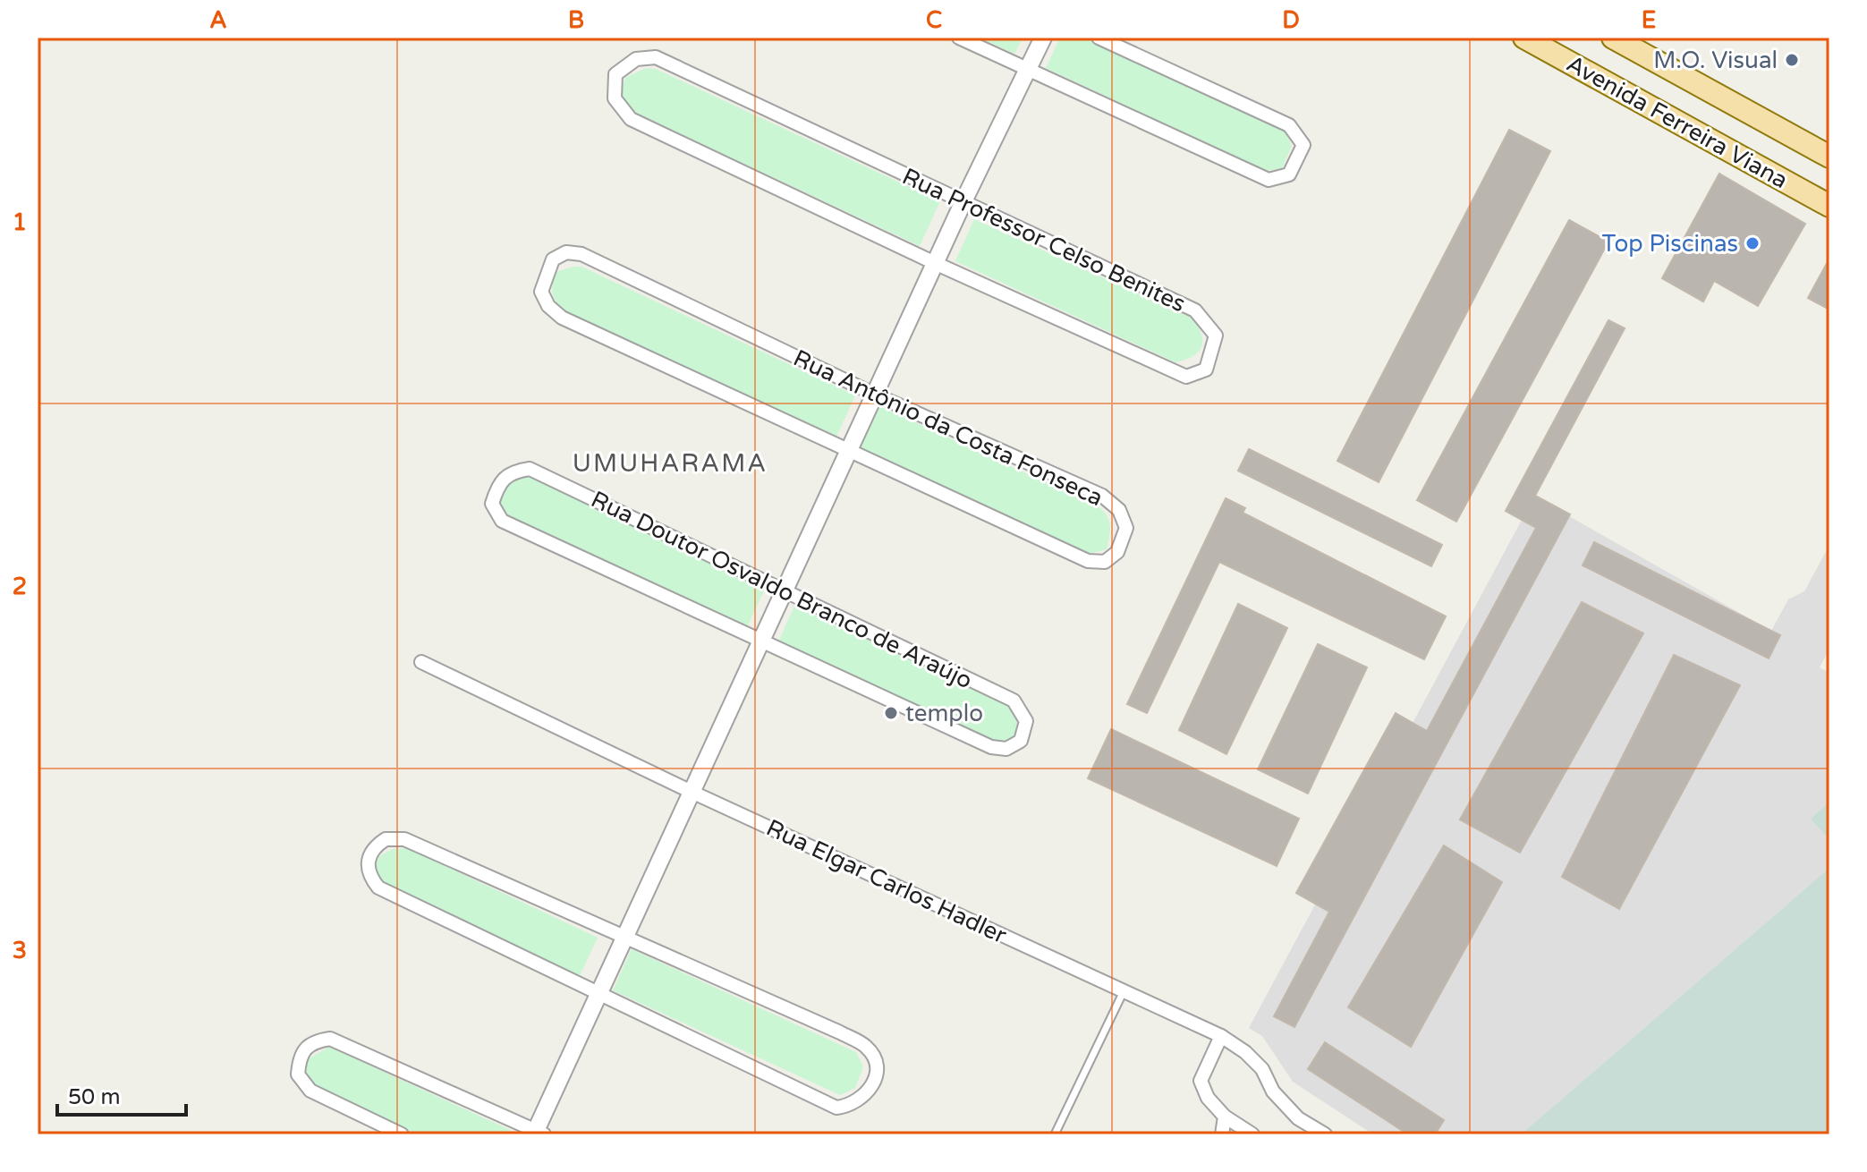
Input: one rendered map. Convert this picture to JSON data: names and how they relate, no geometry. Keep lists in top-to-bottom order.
{
  "streets": {
    "main road": ["Avenida Ferreira Viana"],
    "street": [
      "Rua Professor Celso Benites",
      "Rua Antônio da Costa Fonseca",
      "Rua Doutor Osvaldo Branco de Araújo",
      "Rua Elgar Carlos Hadler"
    ]
  },
  "districts": ["UMUHARAMA"],
  "places": ["M.O. Visual", "Top Piscinas", "templo"],
  "scale_bar": "50 m",
  "grid": {
    "columns": [
      "A",
      "B",
      "C",
      "D",
      "E"
    ],
    "rows": ["1", "2", "3"]
  }
}
